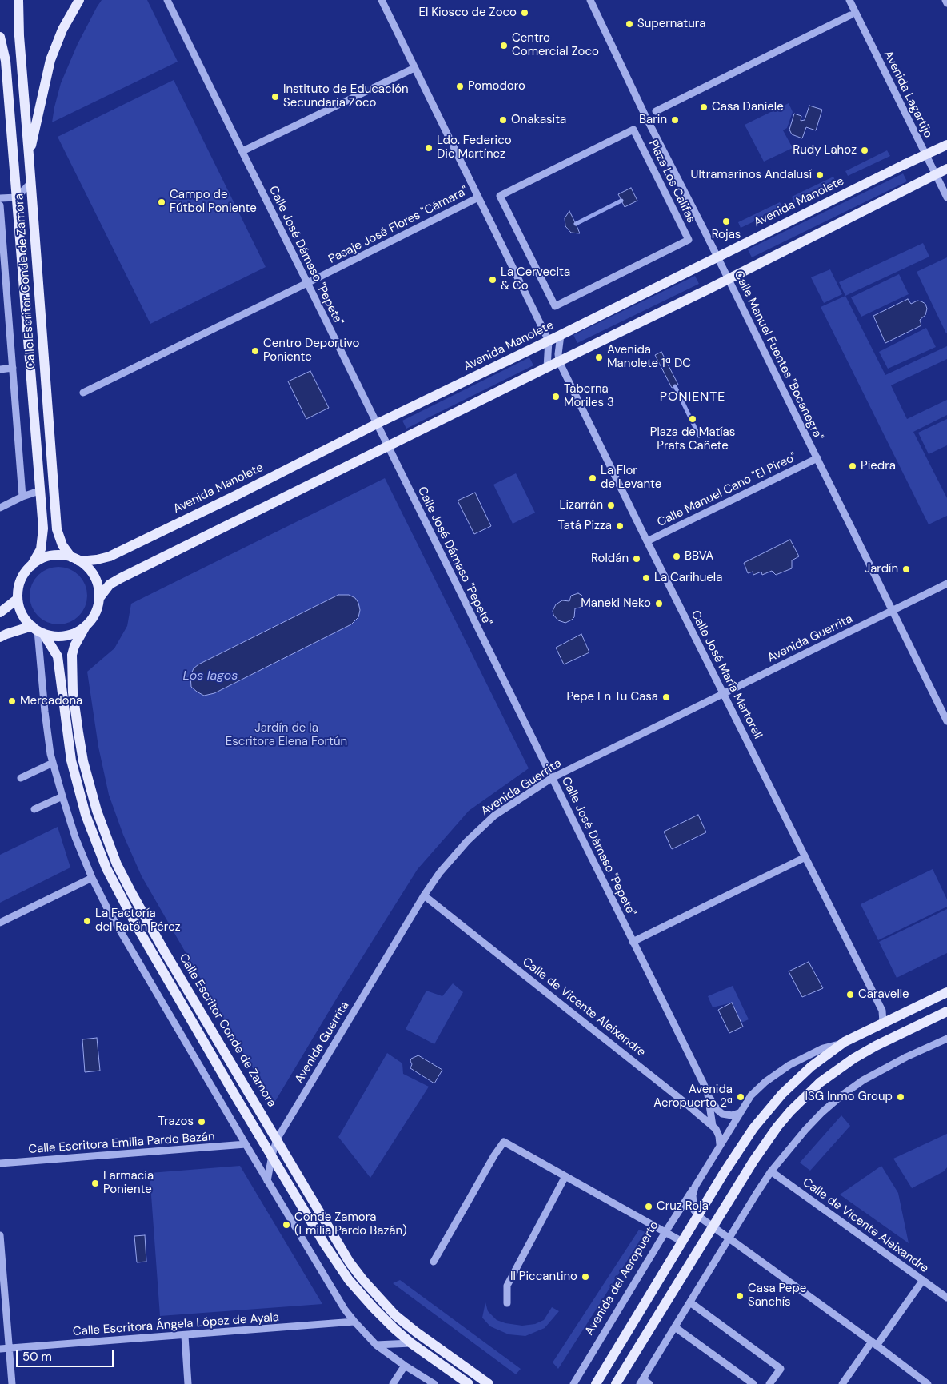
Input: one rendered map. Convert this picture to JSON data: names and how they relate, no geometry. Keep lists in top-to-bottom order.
{
  "streets": {
    "main road": ["Avenida Manolete", "Calle Escritor Conde de Zamora", "Avenida del Aeropuerto"],
    "street": [
      "Avenida Lagartijo",
      "Plaza Los Califas",
      "Pasaje José Flores \"Cámara\"",
      "Calle José Dámaso \"Pepete\"",
      "Calle Manuel Fuentes \"Bocanegra\"",
      "Calle Manuel Cano \"El Pireo\"",
      "Avenida Guerrita",
      "Calle José María Martorell",
      "Calle de Vicente Aleixandre",
      "Calle Escritora Emilia Pardo Bazán",
      "Calle Escritora Ángela López de Ayala"
    ]
  },
  "crossings": [
    ["Avenida Lagartijo", "Avenida Manolete"],
    ["Avenida Manolete", "Calle José Dámaso \"Pepete\""],
    ["Avenida Manolete", "Calle Escritor Conde de Zamora"],
    ["Avenida Manolete", "Calle Manuel Fuentes \"Bocanegra\""],
    ["Avenida Manolete", "Calle José María Martorell"],
    ["Pasaje José Flores \"Cámara\"", "Calle José Dámaso \"Pepete\""],
    ["Calle José Dámaso \"Pepete\"", "Avenida Guerrita"],
    ["Calle José Dámaso \"Pepete\"", "Calle de Vicente Aleixandre"],
    ["Calle Escritor Conde de Zamora", "Avenida Guerrita"],
    ["Calle Manuel Fuentes \"Bocanegra\"", "Calle Manuel Cano \"El Pireo\""],
    ["Calle Manuel Fuentes \"Bocanegra\"", "Avenida Guerrita"],
    ["Calle Manuel Cano \"El Pireo\"", "Calle José María Martorell"],
    ["Avenida Guerrita", "Calle José María Martorell"],
    ["Avenida Guerrita", "Calle de Vicente Aleixandre"],
    ["Calle José María Martorell", "Avenida del Aeropuerto"],
    ["Calle de Vicente Aleixandre", "Avenida del Aeropuerto"]
  ],
  "districts": ["PONIENTE"],
  "water": ["Los lagos"],
  "parks": ["Jardín de la Escritora Elena Fortún"],
  "places": [
    "El Kiosco de Zoco",
    "Supernatura",
    "Centro Comercial Zoco",
    "Pomodoro",
    "Instituto de Educación Secundaria Zoco",
    "Casa Daniele",
    "Onakasita",
    "Barin",
    "Ldo. Federico Die Martínez",
    "Rudy Lahoz",
    "Ultramarinos Andalusí",
    "Campo de Fútbol Poniente",
    "Rojas",
    "La Cervecita & Co",
    "Centro Deportivo Poniente",
    "Avenida Manolete 1ª DC",
    "Taberna Moriles 3",
    "Plaza de Matías Prats Cañete",
    "Piedra",
    "La Flor de Levante",
    "Lizarrán",
    "Tatá Pizza",
    "BBVA",
    "Roldán",
    "Jardín",
    "La Carihuela",
    "Maneki Neko",
    "Pepe En Tu Casa",
    "Mercadona",
    "La Factoría del Ratón Pérez",
    "Caravelle",
    "Avenida Aeropuerto 2ª",
    "ISG Inmo Group",
    "Trazos",
    "Farmacia Poniente",
    "Cruz Roja",
    "Conde Zamora (Emilia Pardo Bazán)",
    "Il Piccantino",
    "Casa Pepe Sanchís"
  ],
  "scale_bar": "50 m"
}
